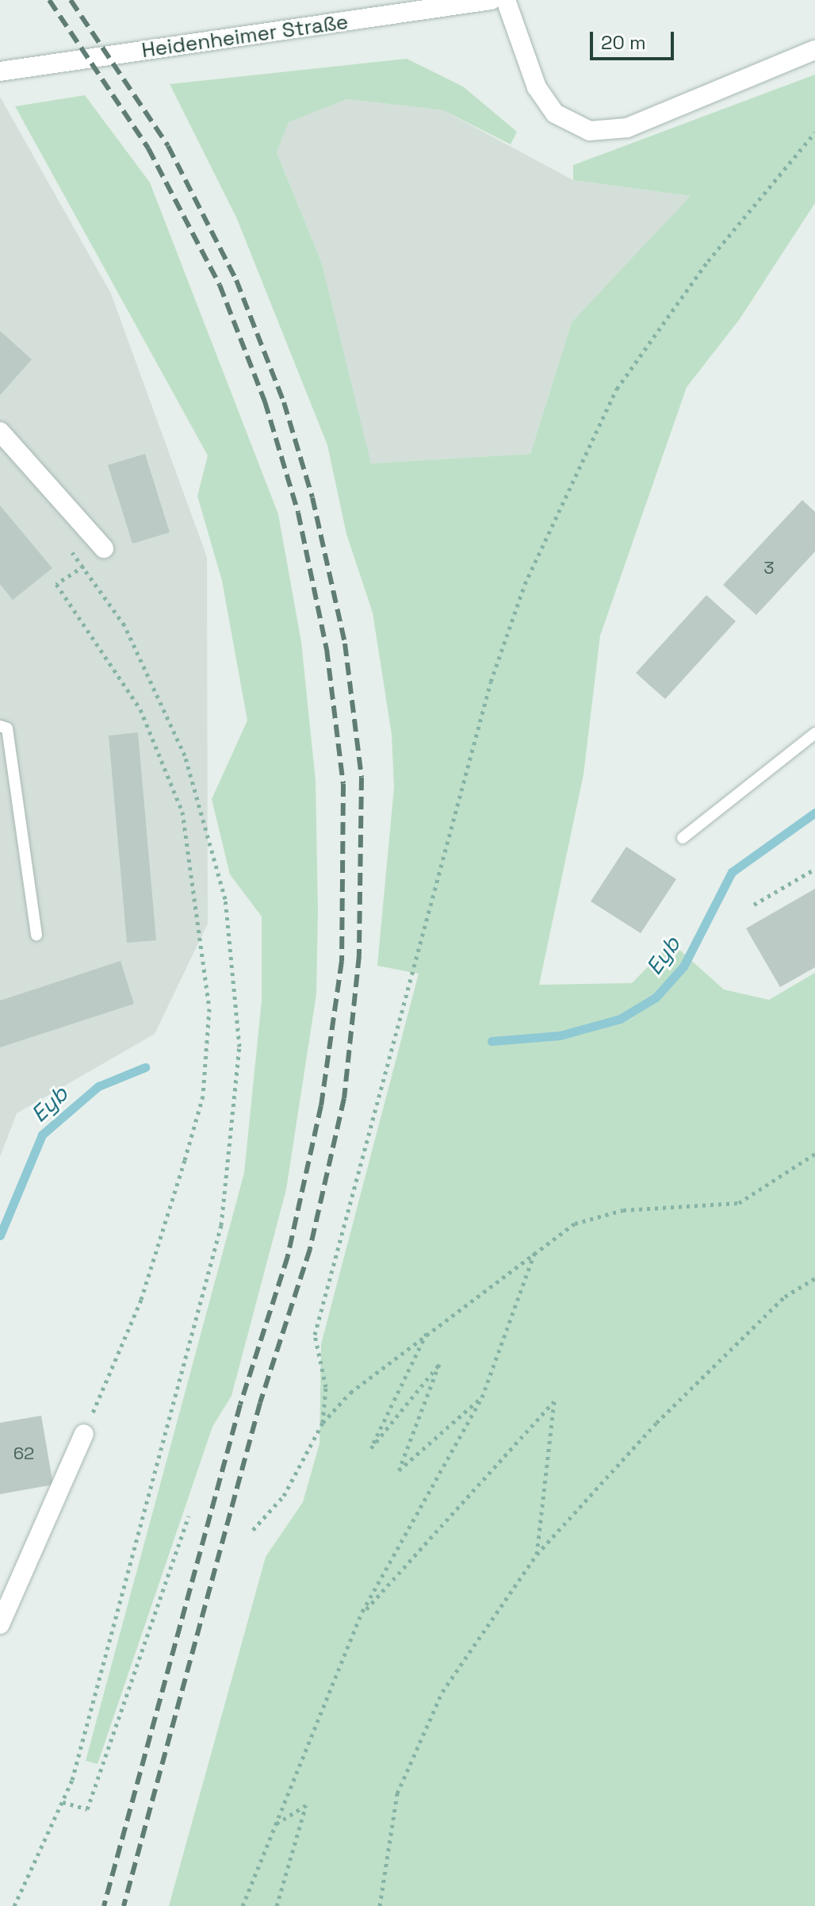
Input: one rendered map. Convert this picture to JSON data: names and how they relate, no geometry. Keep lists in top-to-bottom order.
{
  "streets": {
    "street": ["Heidenheimer Straße"]
  },
  "water": ["Eyb"],
  "house_numbers": ["3", "62"],
  "scale_bar": "20 m"
}
